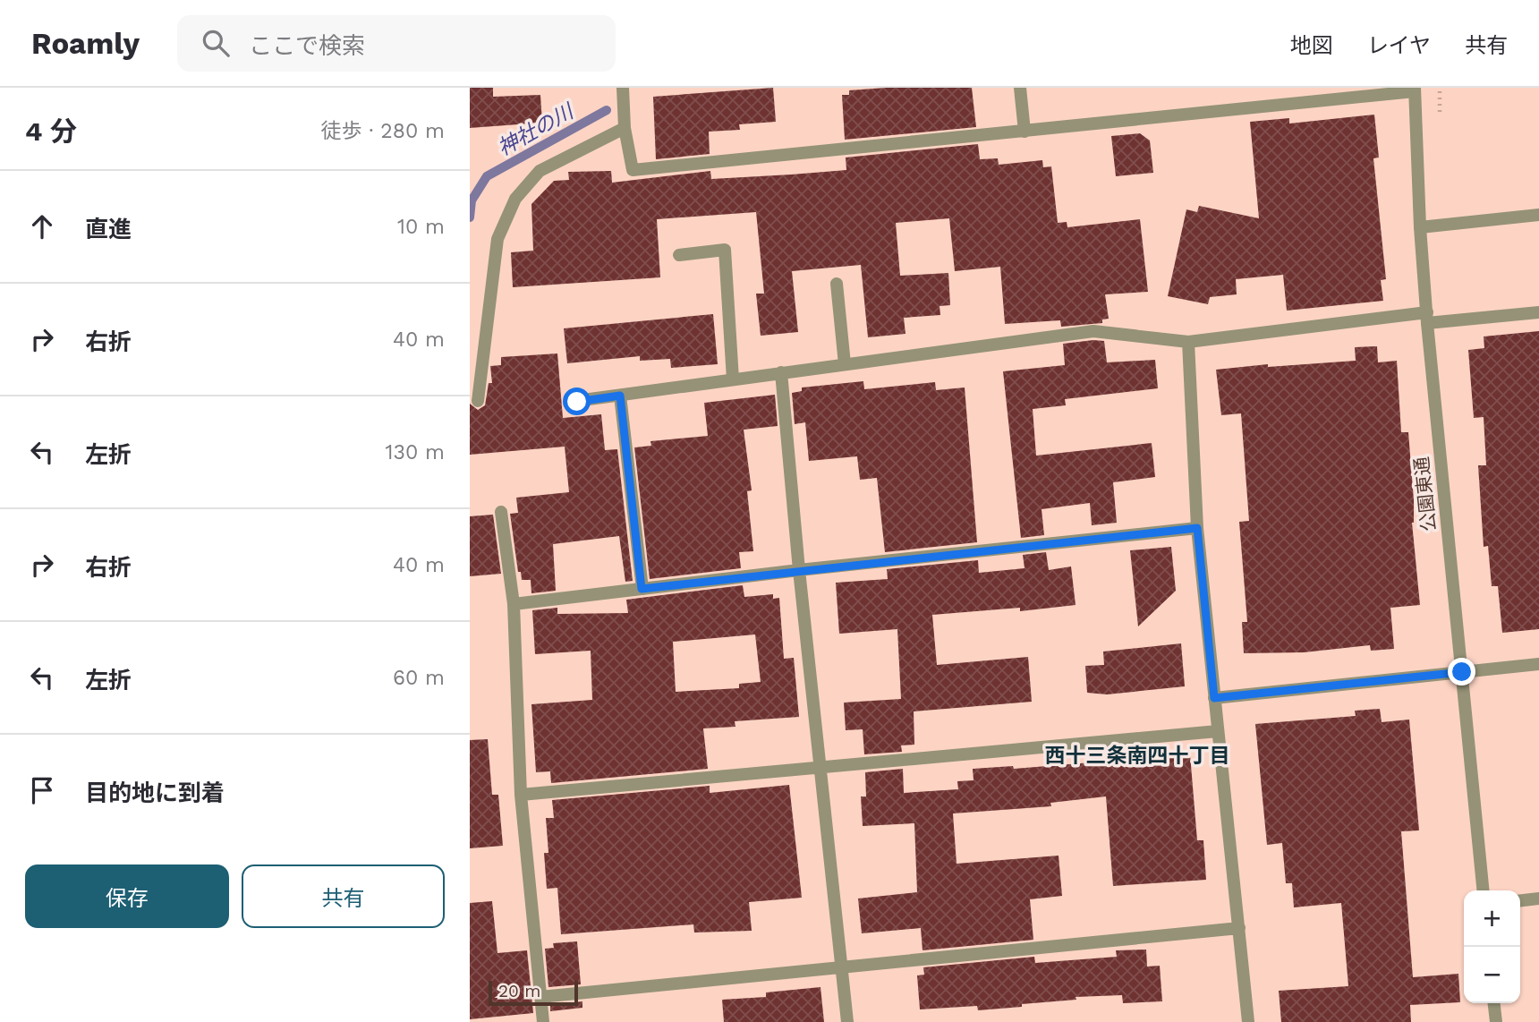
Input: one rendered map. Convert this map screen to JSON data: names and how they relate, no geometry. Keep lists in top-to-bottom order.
{
  "streets": {
    "street": ["公園東通"]
  },
  "districts": ["西十三条南四十丁目"],
  "water": ["神社の川"],
  "scale_bar": "20 m",
  "page": {
    "header": "Roamly",
    "search": "ここで検索",
    "nav": ["地図", "レイヤ", "共有"],
    "heading": ["4 分", "徒歩 · 280 m"],
    "list": [
      ["直進", "10 m"],
      ["右折", "40 m"],
      ["左折", "130 m"],
      ["右折", "40 m"],
      ["左折", "60 m"],
      "目的地に到着"
    ],
    "buttons": ["保存", "共有"],
    "map_buttons": ["+", "−"],
    "scale": "20 m"
  }
}
